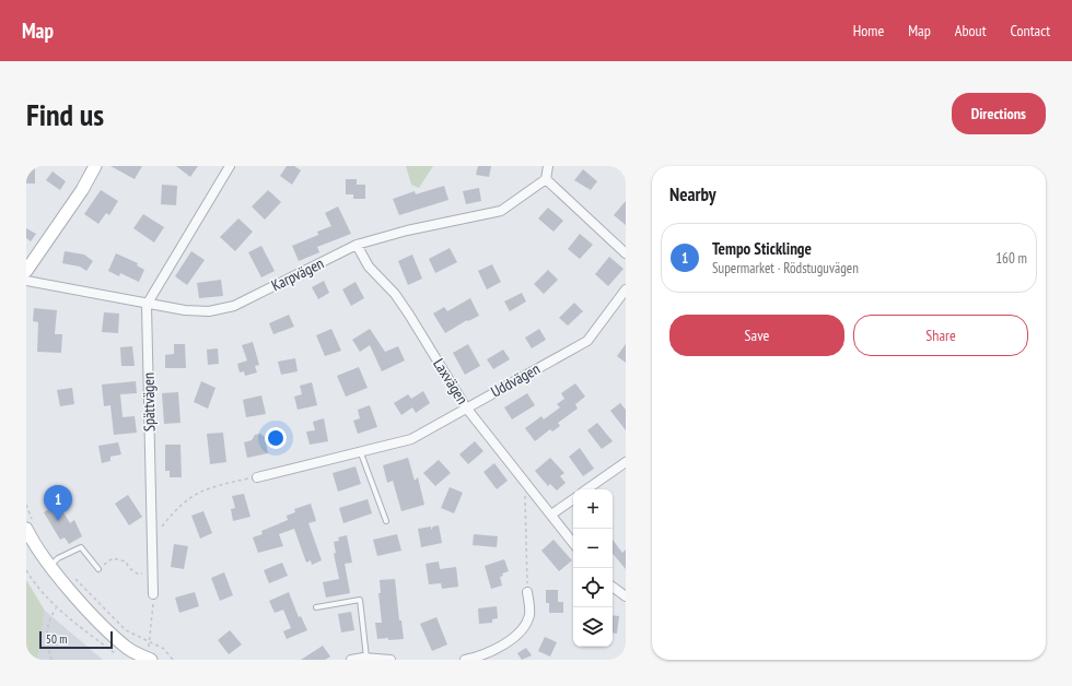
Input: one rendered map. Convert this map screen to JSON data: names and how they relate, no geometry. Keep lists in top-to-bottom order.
{
  "streets": {
    "street": [
      "Karpvägen",
      "Uddvägen",
      "Laxvägen",
      "Spättvägen"
    ]
  },
  "crossings": [
    ["Karpvägen", "Laxvägen"],
    ["Karpvägen", "Spättvägen"],
    ["Uddvägen", "Laxvägen"]
  ],
  "scale_bar": "50 m",
  "page": {
    "header": "Map",
    "nav": [
      "Home",
      "Map",
      "About",
      "Contact"
    ],
    "buttons": [
      "Directions",
      ["Save", "Share"]
    ],
    "title": "Find us",
    "heading": "Nearby",
    "list": [
      {
        "mark": "1",
        "name": "Tempo Sticklinge",
        "note": "Supermarket · Rödstuguvägen",
        "value": "160 m"
      }
    ],
    "pins": "1",
    "map_buttons": ["+", "−"],
    "scale": "50 m"
  }
}
